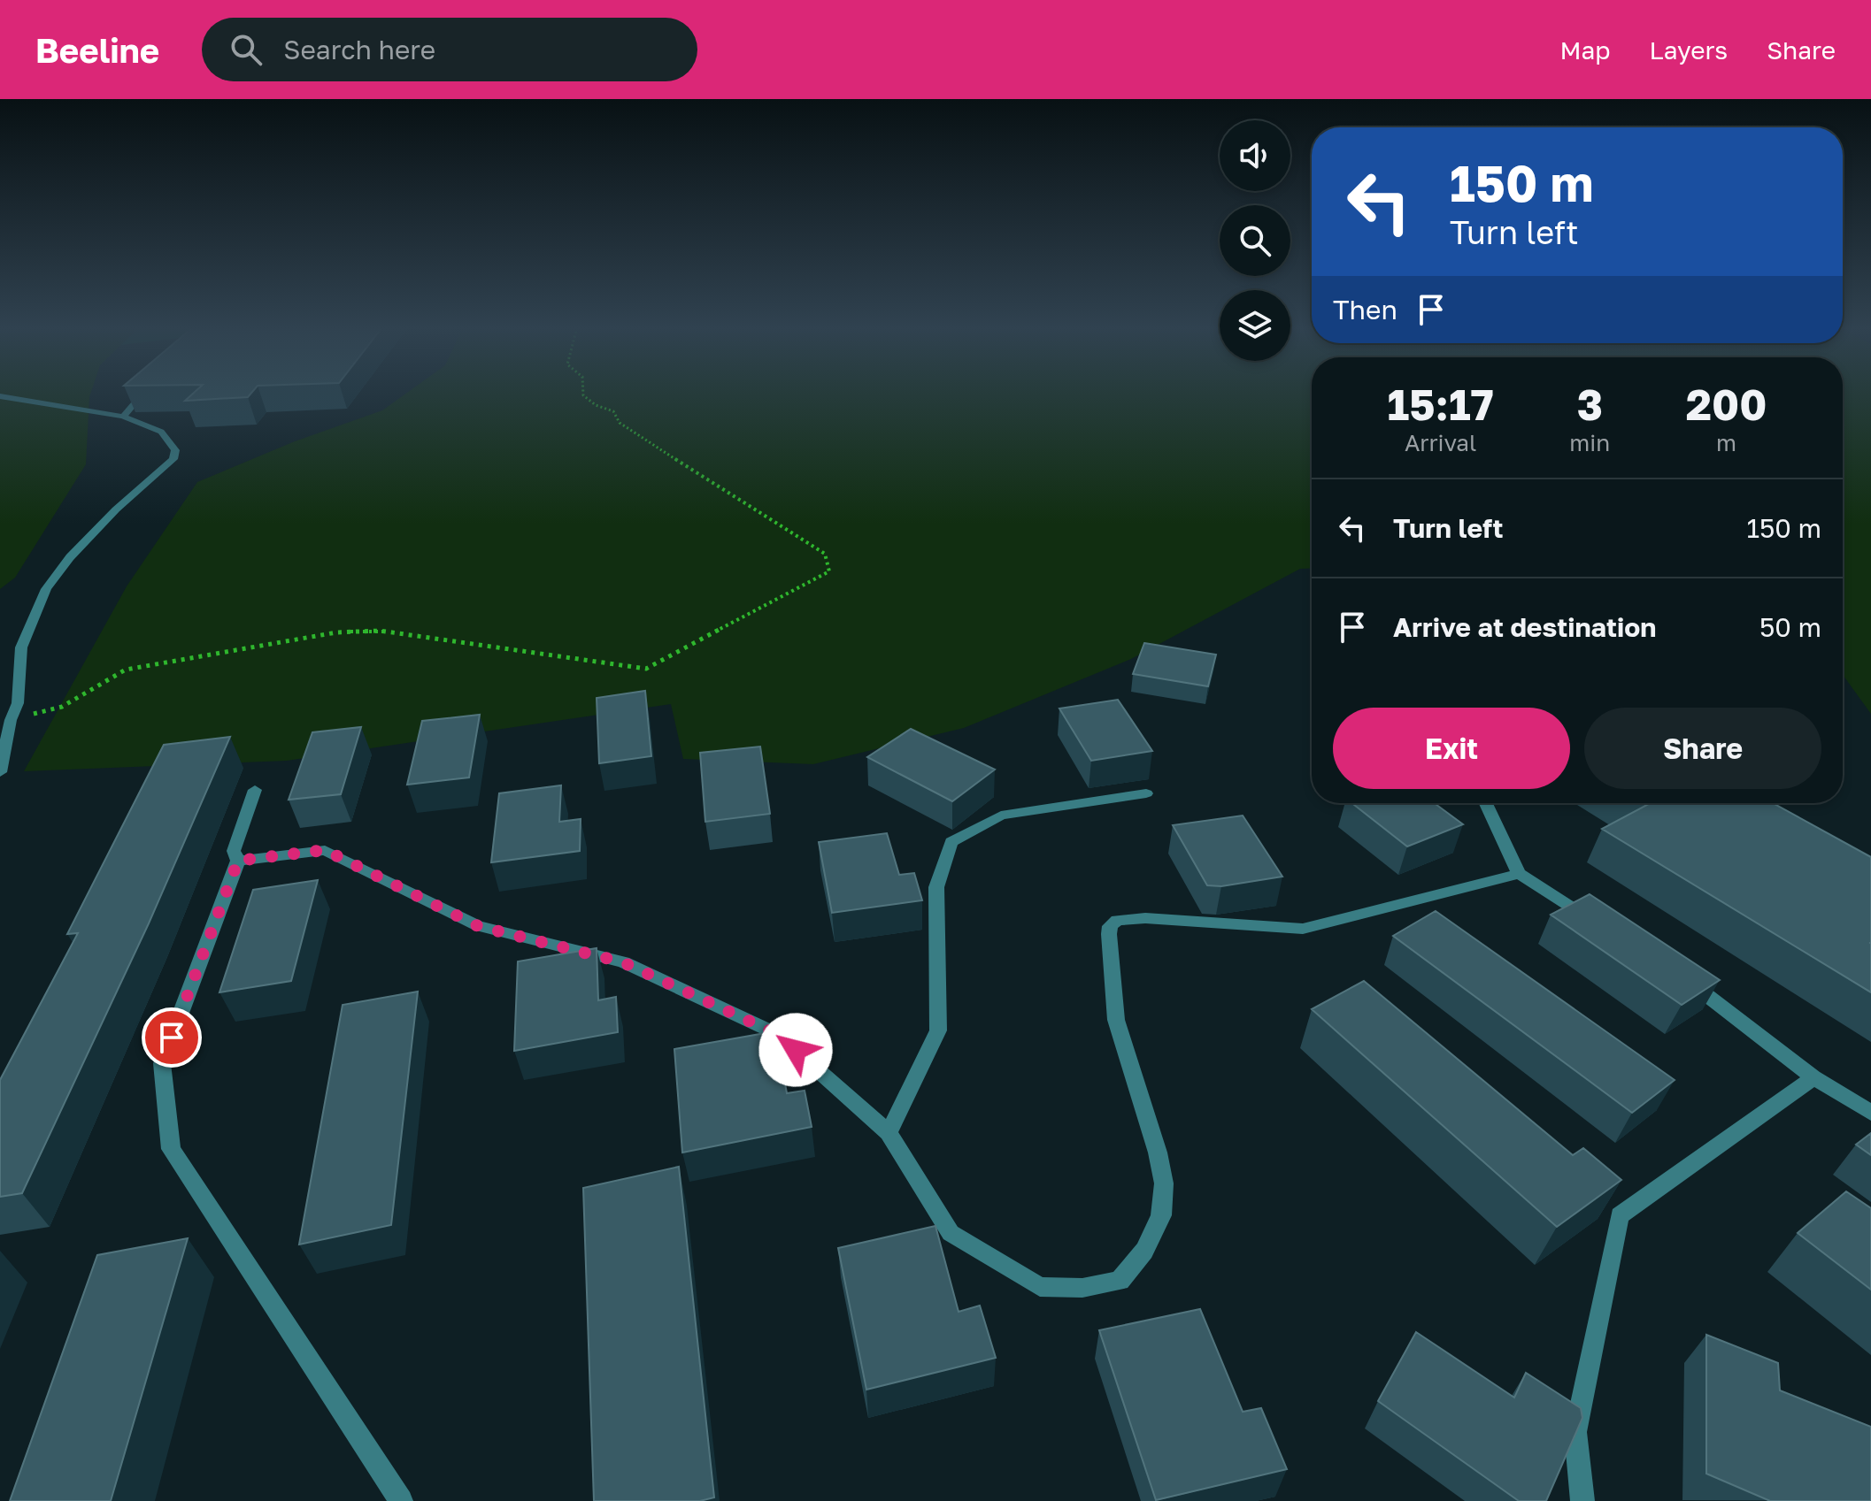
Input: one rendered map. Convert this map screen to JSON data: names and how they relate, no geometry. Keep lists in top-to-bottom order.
{
  "page": {
    "header": "Beeline",
    "search": "Search here",
    "nav": ["Map", "Layers", "Share"],
    "turn": ["150 m", "Turn left"],
    "then": "Then",
    "eta": [
      "15:17",
      "Arrival",
      "3",
      "min",
      "200",
      "m"
    ],
    "list": [
      {
        "name": "Turn left",
        "value": "150 m"
      },
      {
        "name": "Arrive at destination",
        "value": "50 m"
      }
    ],
    "buttons": ["Exit", "Share"]
  }
}
